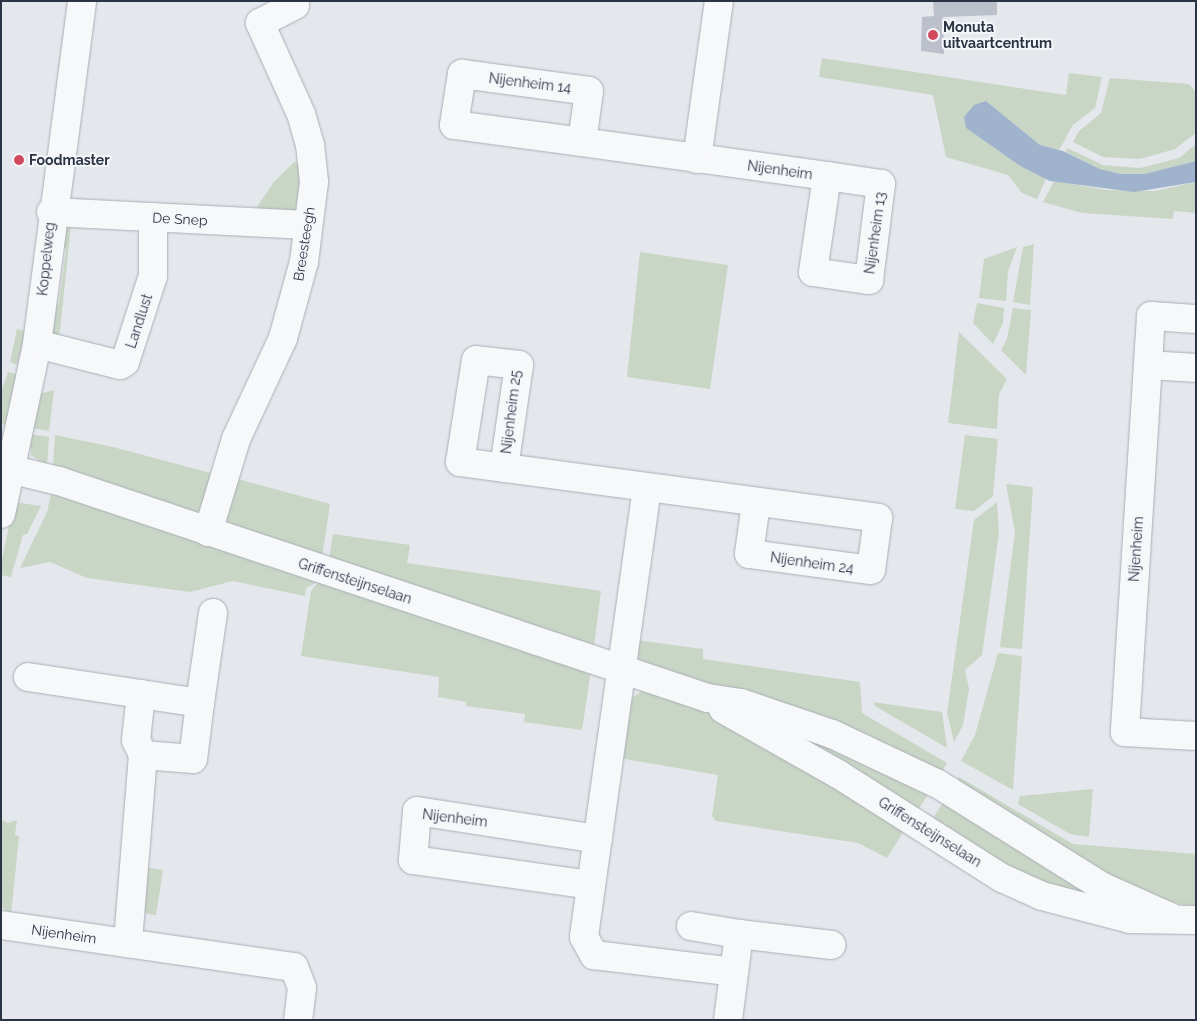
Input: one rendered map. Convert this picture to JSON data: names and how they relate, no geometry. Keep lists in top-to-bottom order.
{
  "streets": {
    "street": [
      "Nijenheim 14",
      "Nijenheim",
      "De Snep",
      "Nijenheim 13",
      "Breesteegh",
      "Koppelweg",
      "Landlust",
      "Nijenheim 25",
      "Nijenheim 24",
      "Griffensteijnselaan"
    ]
  },
  "crossings": [
    ["Nijenheim 14", "Nijenheim"],
    ["Nijenheim", "Nijenheim 13"],
    ["De Snep", "Breesteegh"],
    ["De Snep", "Koppelweg"],
    ["De Snep", "Landlust"],
    ["Breesteegh", "Griffensteijnselaan"],
    ["Koppelweg", "Landlust"],
    ["Koppelweg", "Griffensteijnselaan"],
    ["Nijenheim 25", "Nijenheim 24"]
  ],
  "places": ["Monuta uitvaartcentrum", "Foodmaster"]
}
